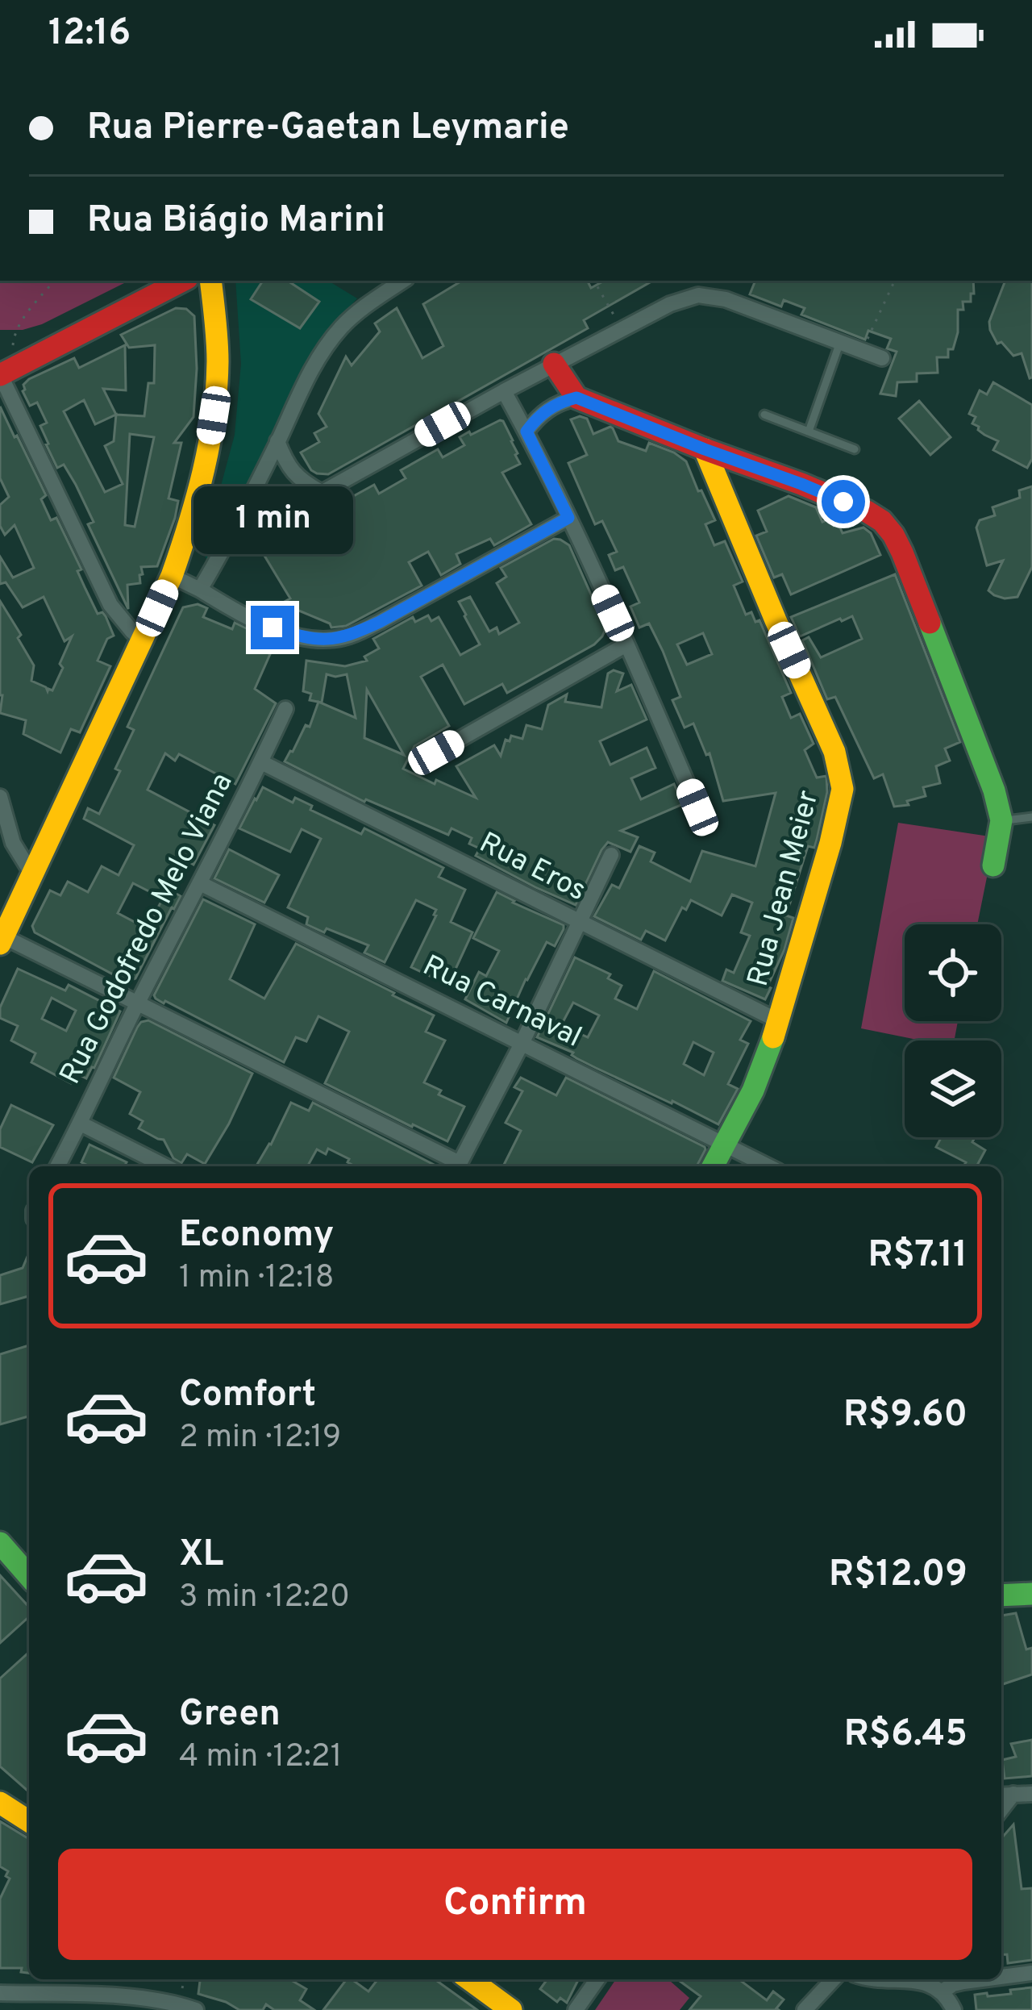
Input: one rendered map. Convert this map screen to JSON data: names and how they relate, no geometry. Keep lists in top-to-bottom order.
{
  "streets": {
    "street": [
      "Rua Eros",
      "Rua Jean Meier",
      "Rua Godofredo Melo Viana",
      "Rua Carnaval"
    ]
  },
  "crossings": [
    ["Rua Eros", "Rua Jean Meier"],
    ["Rua Eros", "Rua Godofredo Melo Viana"],
    ["Rua Jean Meier", "Rua Carnaval"],
    ["Rua Godofredo Melo Viana", "Rua Carnaval"]
  ],
  "page": {
    "status": "12:16",
    "banner": ["Rua Pierre-Gaetan Leymarie", "Rua Biágio Marini"],
    "bubble": "1 min",
    "list": [
      {
        "name": "Economy",
        "note": "1 min · 12:18",
        "value": "R$7.11"
      },
      {
        "name": "Comfort",
        "note": "2 min · 12:19",
        "value": "R$9.60"
      },
      {
        "name": "XL",
        "note": "3 min · 12:20",
        "value": "R$12.09"
      },
      {
        "name": "Green",
        "note": "4 min · 12:21",
        "value": "R$6.45"
      }
    ],
    "buttons": "Confirm"
  }
}
